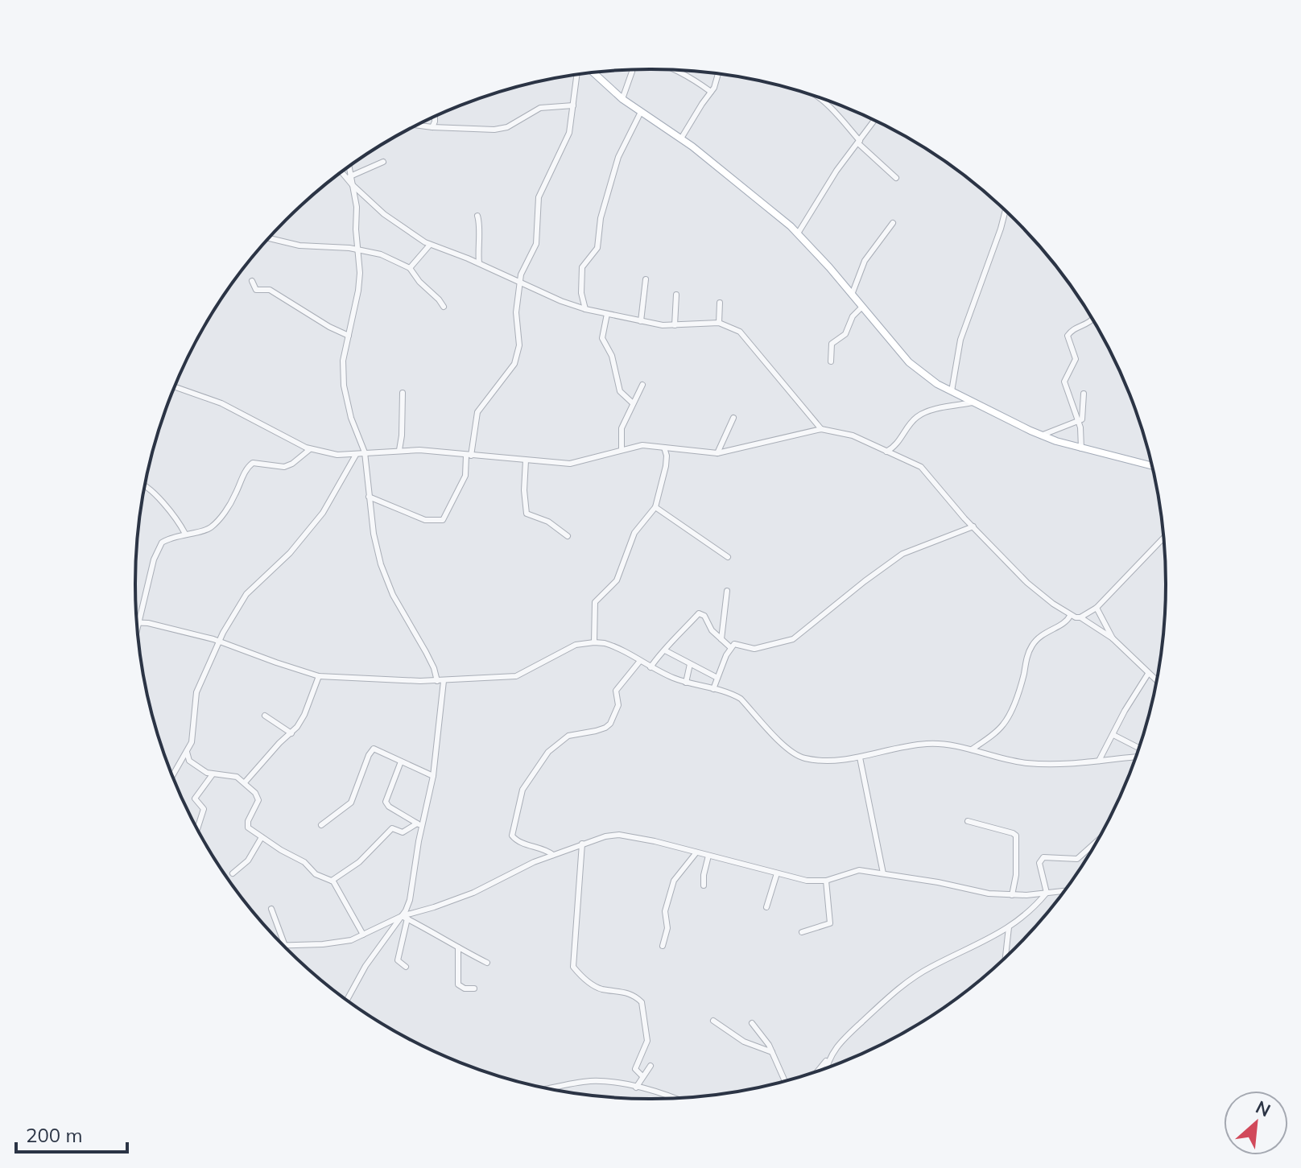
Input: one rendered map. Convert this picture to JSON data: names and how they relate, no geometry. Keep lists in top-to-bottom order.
{
  "scale_bar": "200 m",
  "north": "top right"
}
